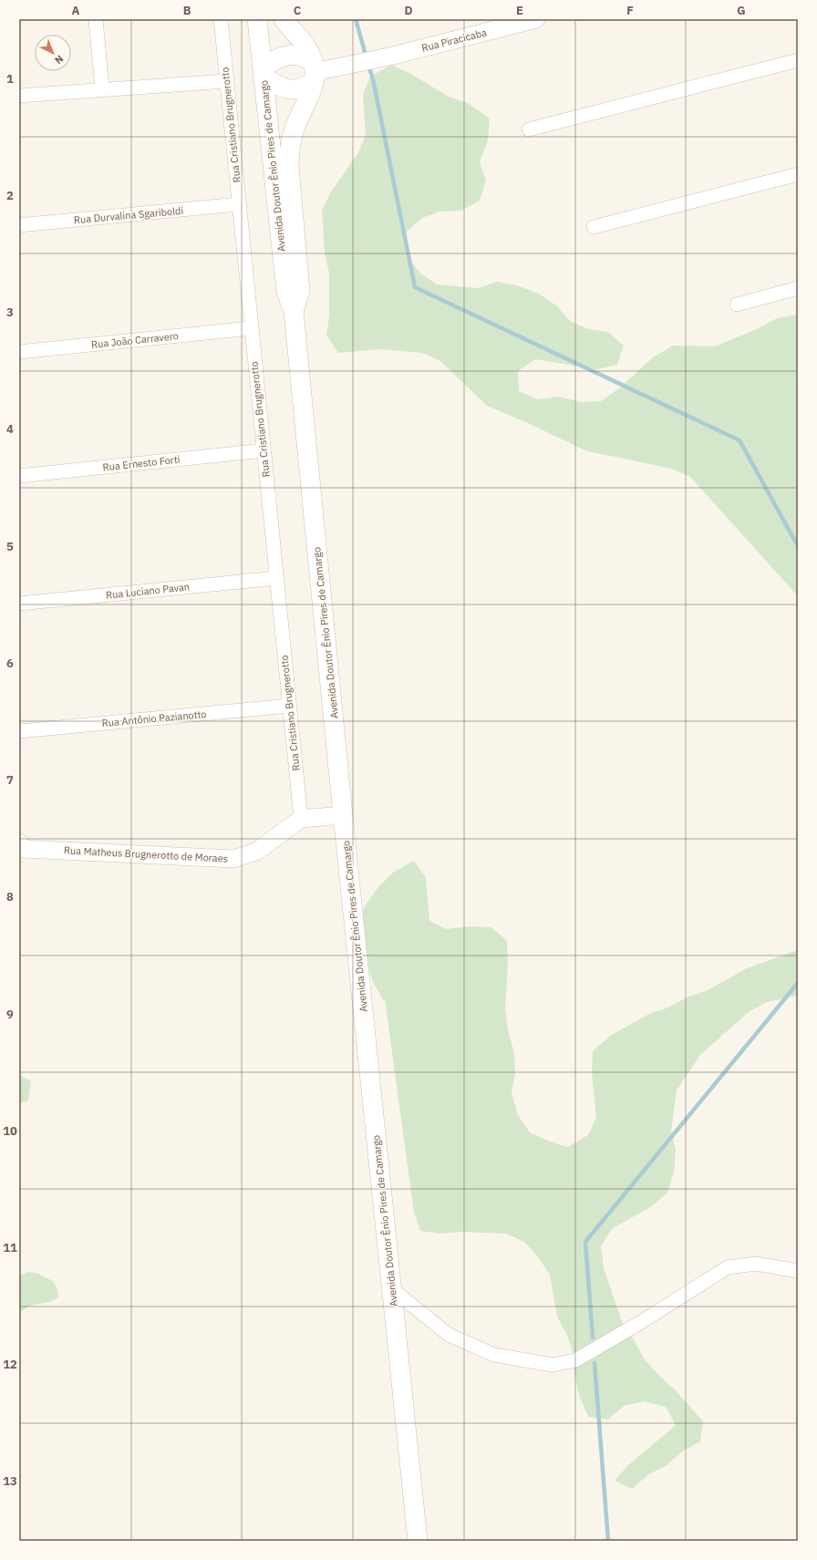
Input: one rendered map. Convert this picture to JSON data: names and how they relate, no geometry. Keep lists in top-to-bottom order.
{
  "streets": {
    "main road": ["Avenida Doutor Ênio Pires de Camargo"],
    "street": [
      "Rua Piracicaba",
      "Rua Cristiano Brugnerotto",
      "Rua Durvalina Sgariboldi",
      "Rua João Carravero",
      "Rua Ernesto Forti",
      "Rua Luciano Pavan",
      "Rua Antônio Pazianotto",
      "Rua Matheus Brugnerotto de Moraes"
    ]
  },
  "crossings": [
    ["Rua Piracicaba", "Avenida Doutor Ênio Pires de Camargo"],
    ["Rua Cristiano Brugnerotto", "Rua Durvalina Sgariboldi"],
    ["Rua Cristiano Brugnerotto", "Rua João Carravero"],
    ["Rua Cristiano Brugnerotto", "Rua Ernesto Forti"],
    ["Rua Cristiano Brugnerotto", "Rua Luciano Pavan"],
    ["Rua Cristiano Brugnerotto", "Rua Antônio Pazianotto"],
    ["Rua Cristiano Brugnerotto", "Rua Matheus Brugnerotto de Moraes"]
  ],
  "north": "bottom right",
  "grid": {
    "columns": [
      "A",
      "B",
      "C",
      "D",
      "E",
      "F",
      "G"
    ],
    "rows": [
      "1",
      "2",
      "3",
      "4",
      "5",
      "6",
      "7",
      "8",
      "9",
      "10",
      "11",
      "12",
      "13"
    ]
  }
}
